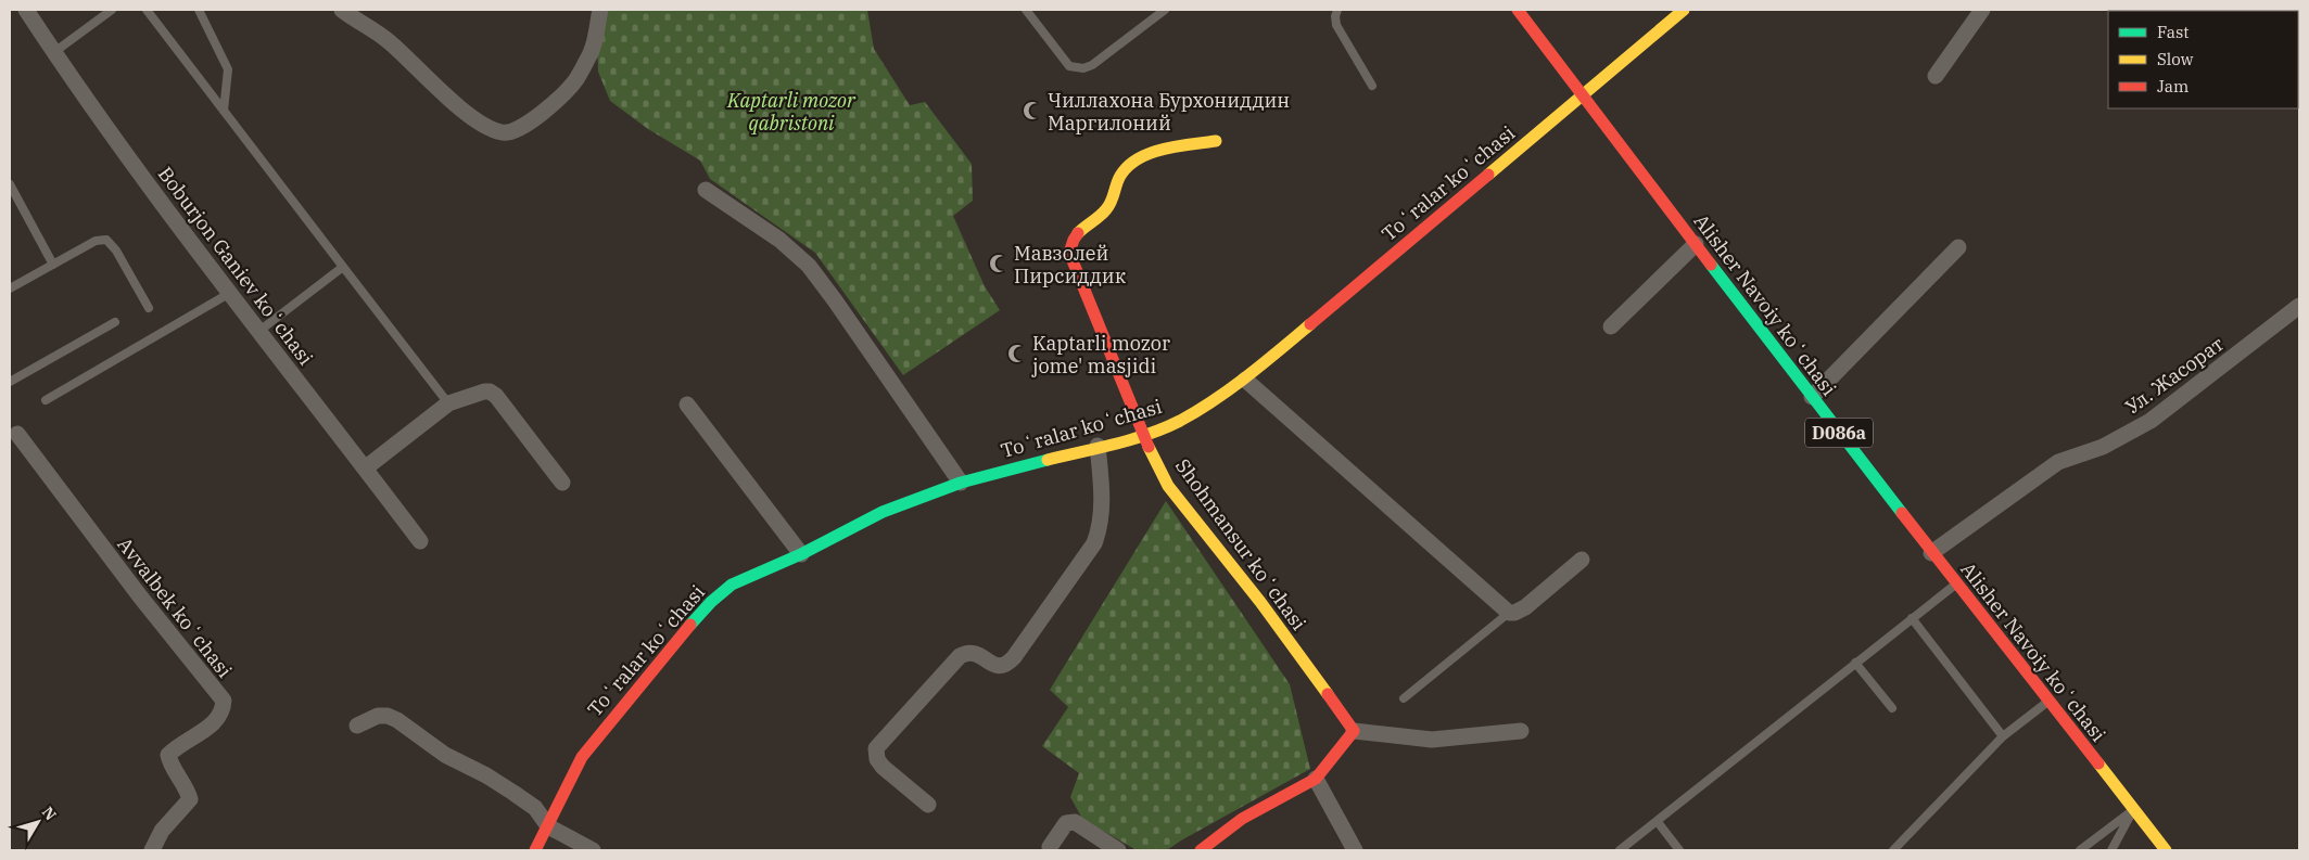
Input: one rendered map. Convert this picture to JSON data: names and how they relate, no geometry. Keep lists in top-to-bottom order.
{
  "streets": {
    "street": [
      "Toʻralar koʻchasi",
      "Boburjon Ganiev koʻchasi",
      "Alisher Navoiy koʻchasi",
      "Ул. Жасорат",
      "D086a",
      "Shohmansur koʻchasi",
      "Avvalbek koʻchasi"
    ]
  },
  "crossings": [
    ["Toʻralar koʻchasi", "Alisher Navoiy koʻchasi"],
    ["Toʻralar koʻchasi", "Shohmansur koʻchasi"],
    ["Alisher Navoiy koʻchasi", "Ул. Жасорат"]
  ],
  "parks": ["Kaptarli mozor qabristoni"],
  "places": {
    "mosque": ["Чиллахона Бурхониддин Маргилоний", "Мавзолей Пирсиддик", "Kaptarli mozor jome' masjidi"]
  },
  "legend": ["Fast", "Slow", "Jam"],
  "north": "top right"
}
